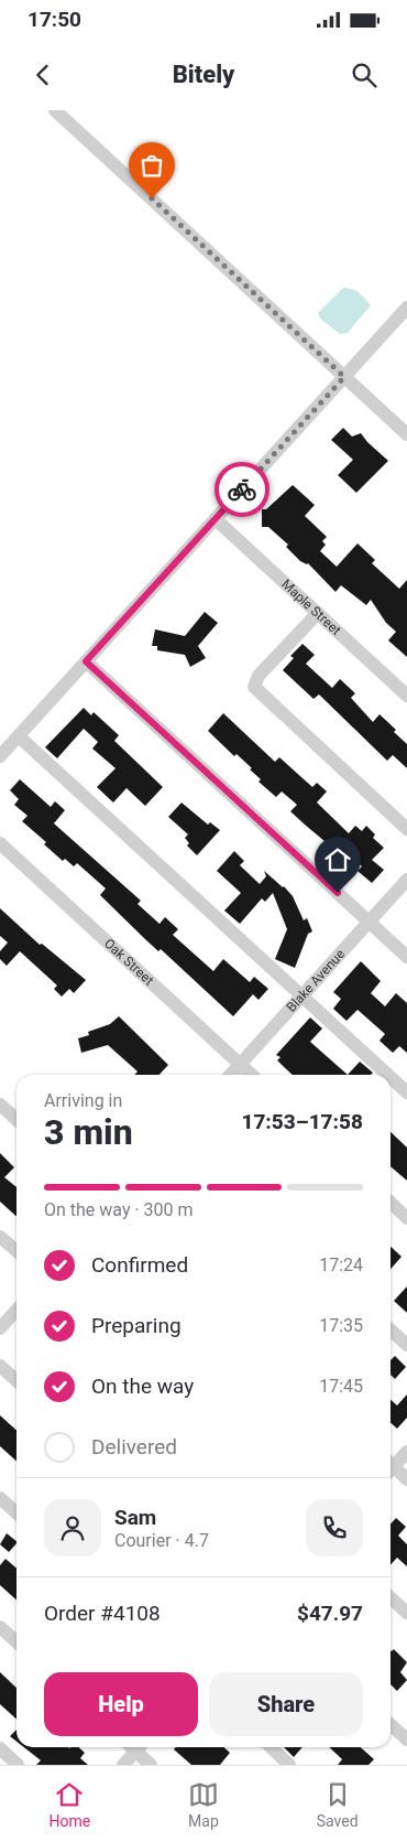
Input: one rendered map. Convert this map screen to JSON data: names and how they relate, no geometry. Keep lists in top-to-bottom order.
{
  "streets": {
    "street": ["Maple Street", "Oak Street", "Blake Avenue"]
  },
  "crossings": [
    ["Oak Street", "Blake Avenue"]
  ],
  "page": {
    "status": "17:50",
    "header": "Bitely",
    "heading": ["3 min", "Arriving in", "17:53–17:58"],
    "panel": [
      "Sam",
      "Courier · 4.7",
      "Order #4108",
      "$47.97"
    ],
    "bar": "On the way · 300 m",
    "list": [
      ["Confirmed", "17:24"],
      ["Preparing", "17:35"],
      ["On the way", "17:45"],
      "Delivered"
    ],
    "buttons": ["Help", "Share"],
    "tabs": ["Home", "Map", "Saved"]
  }
}
